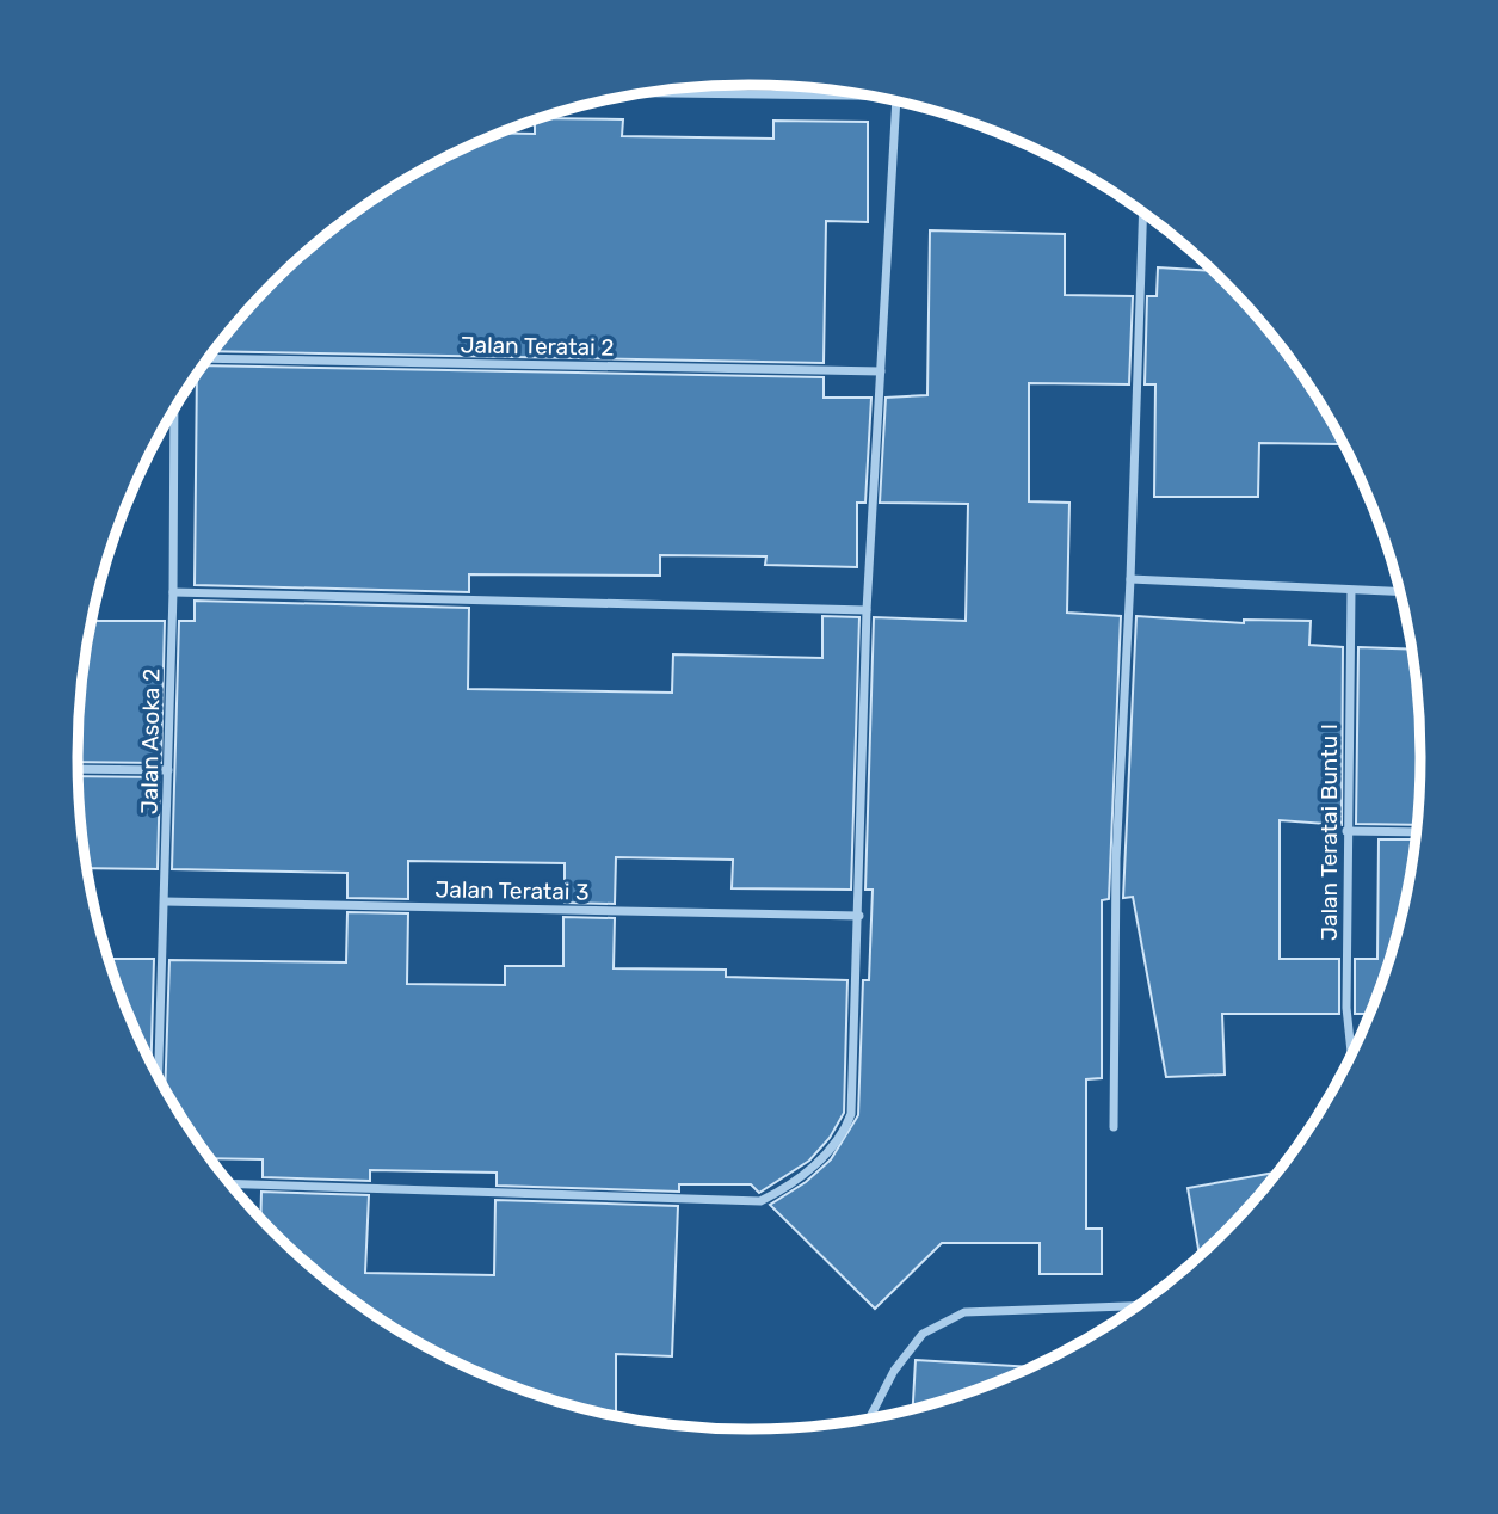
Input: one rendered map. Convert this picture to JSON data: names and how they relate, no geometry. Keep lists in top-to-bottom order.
{
  "streets": {
    "street": [
      "Jalan Teratai 2",
      "Jalan Asoka 2",
      "Jalan Teratai Buntu I",
      "Jalan Teratai 3"
    ]
  },
  "crossings": [
    ["Jalan Asoka 2", "Jalan Teratai 3"]
  ]
}
